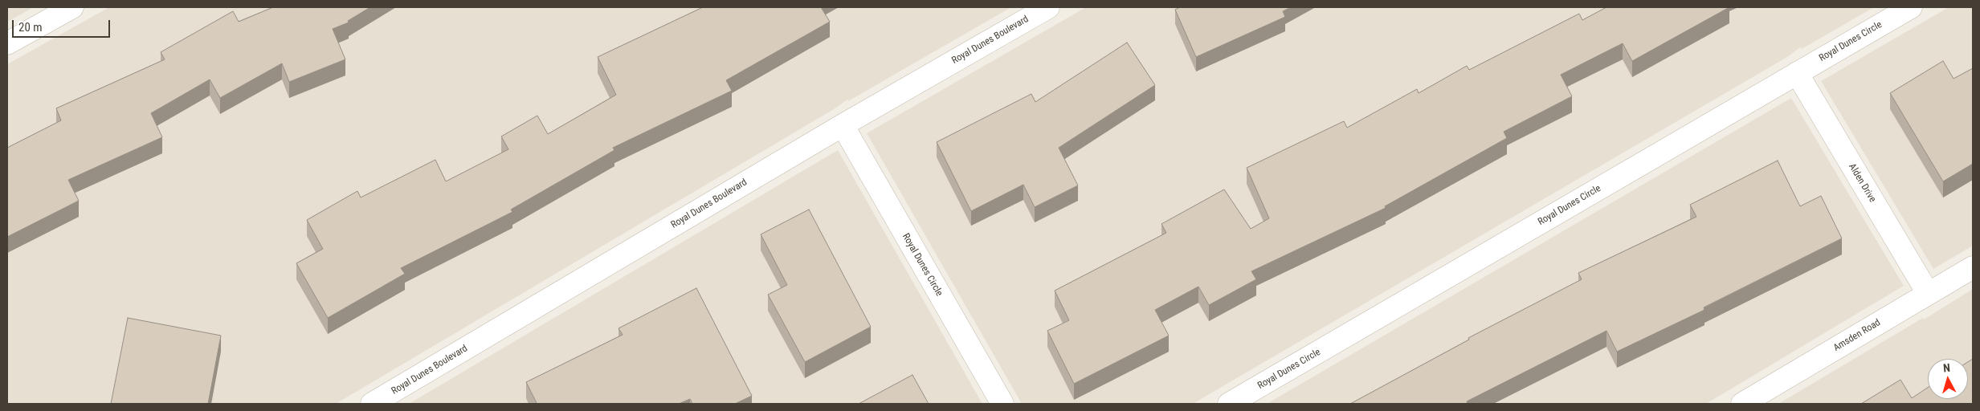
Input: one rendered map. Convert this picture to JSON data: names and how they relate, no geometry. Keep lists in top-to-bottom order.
{
  "streets": {
    "street": [
      "Royal Dunes Boulevard",
      "Royal Dunes Circle",
      "Alden Drive",
      "Amsden Road"
    ]
  },
  "crossings": [
    ["Royal Dunes Boulevard", "Royal Dunes Circle"],
    ["Royal Dunes Circle", "Alden Drive"],
    ["Alden Drive", "Amsden Road"]
  ],
  "scale_bar": "20 m",
  "north": "top"
}
